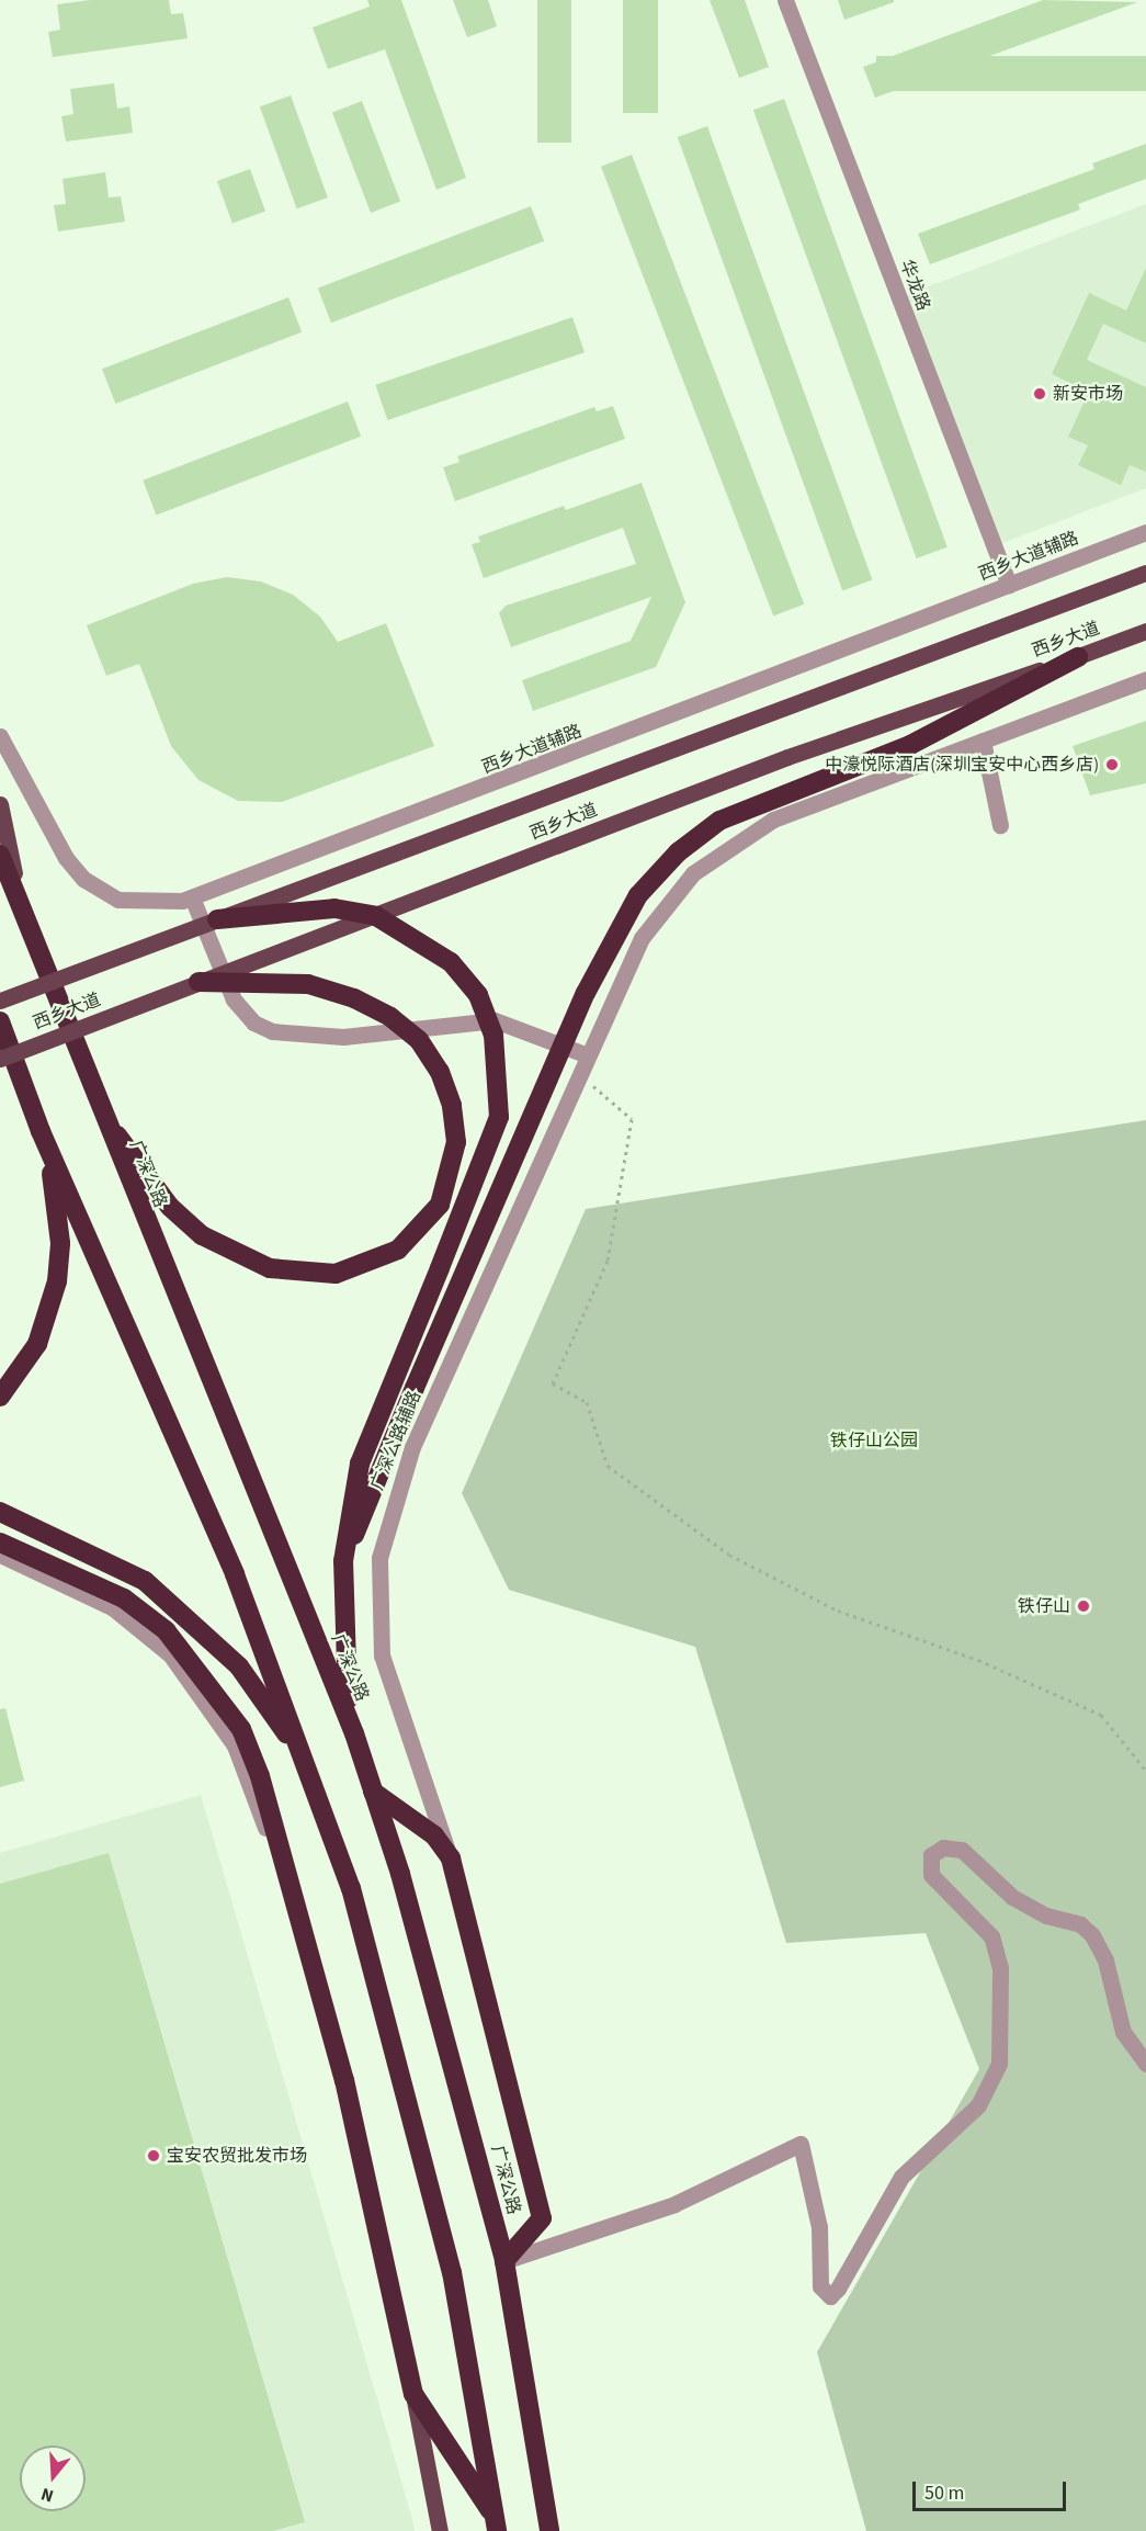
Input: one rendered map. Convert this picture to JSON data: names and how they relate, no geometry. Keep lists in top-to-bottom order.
{
  "streets": {
    "highway": ["广深公路"],
    "main road": ["西乡大道"],
    "street": ["华龙路", "西乡大道辅路", "广深公路辅路"]
  },
  "crossings": [
    ["华龙路", "西乡大道辅路"]
  ],
  "parks": ["铁仔山公园"],
  "places": [
    "新安市场",
    "中濠悦际酒店(深圳宝安中心西乡店)",
    "铁仔山",
    "宝安农贸批发市场"
  ],
  "scale_bar": "50 m",
  "north": "bottom"
}
